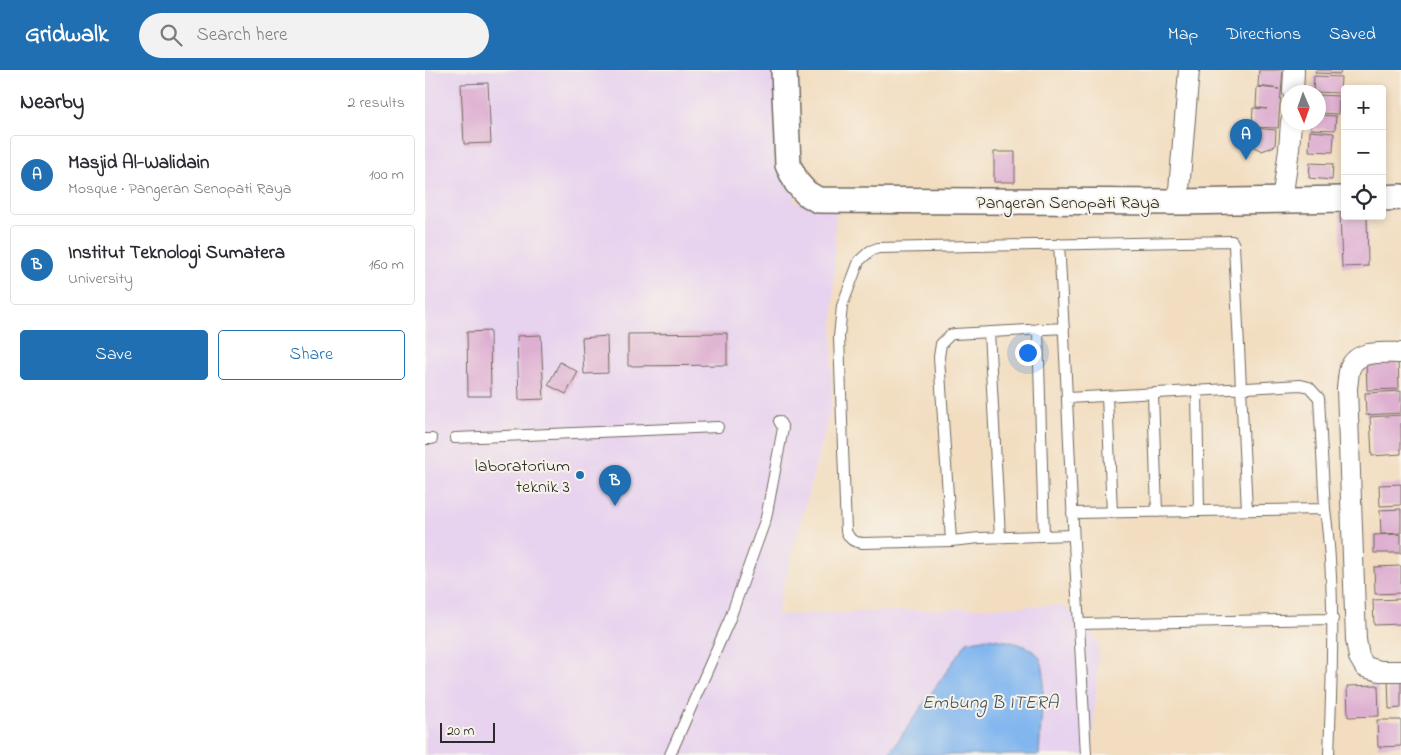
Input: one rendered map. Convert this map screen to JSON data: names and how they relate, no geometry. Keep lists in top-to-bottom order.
{
  "streets": {
    "street": ["Pangeran Senopati Raya"]
  },
  "water": ["Embung B ITERA"],
  "places": ["laboratorium teknik 3"],
  "scale_bar": "20 m",
  "north": "bottom",
  "page": {
    "header": "Gridwalk",
    "search": "Search here",
    "nav": ["Map", "Directions", "Saved"],
    "heading": ["Nearby", "2 results"],
    "map_buttons": ["+", "−"],
    "pins": ["A", "B"],
    "list": [
      {
        "mark": "A",
        "name": "Masjid Al-Walidain",
        "note": "Mosque · Pangeran Senopati Raya",
        "value": "100 m"
      },
      {
        "mark": "B",
        "name": "Institut Teknologi Sumatera",
        "note": "University",
        "value": "160 m"
      }
    ],
    "buttons": ["Save", "Share"],
    "scale": "20 m"
  }
}
